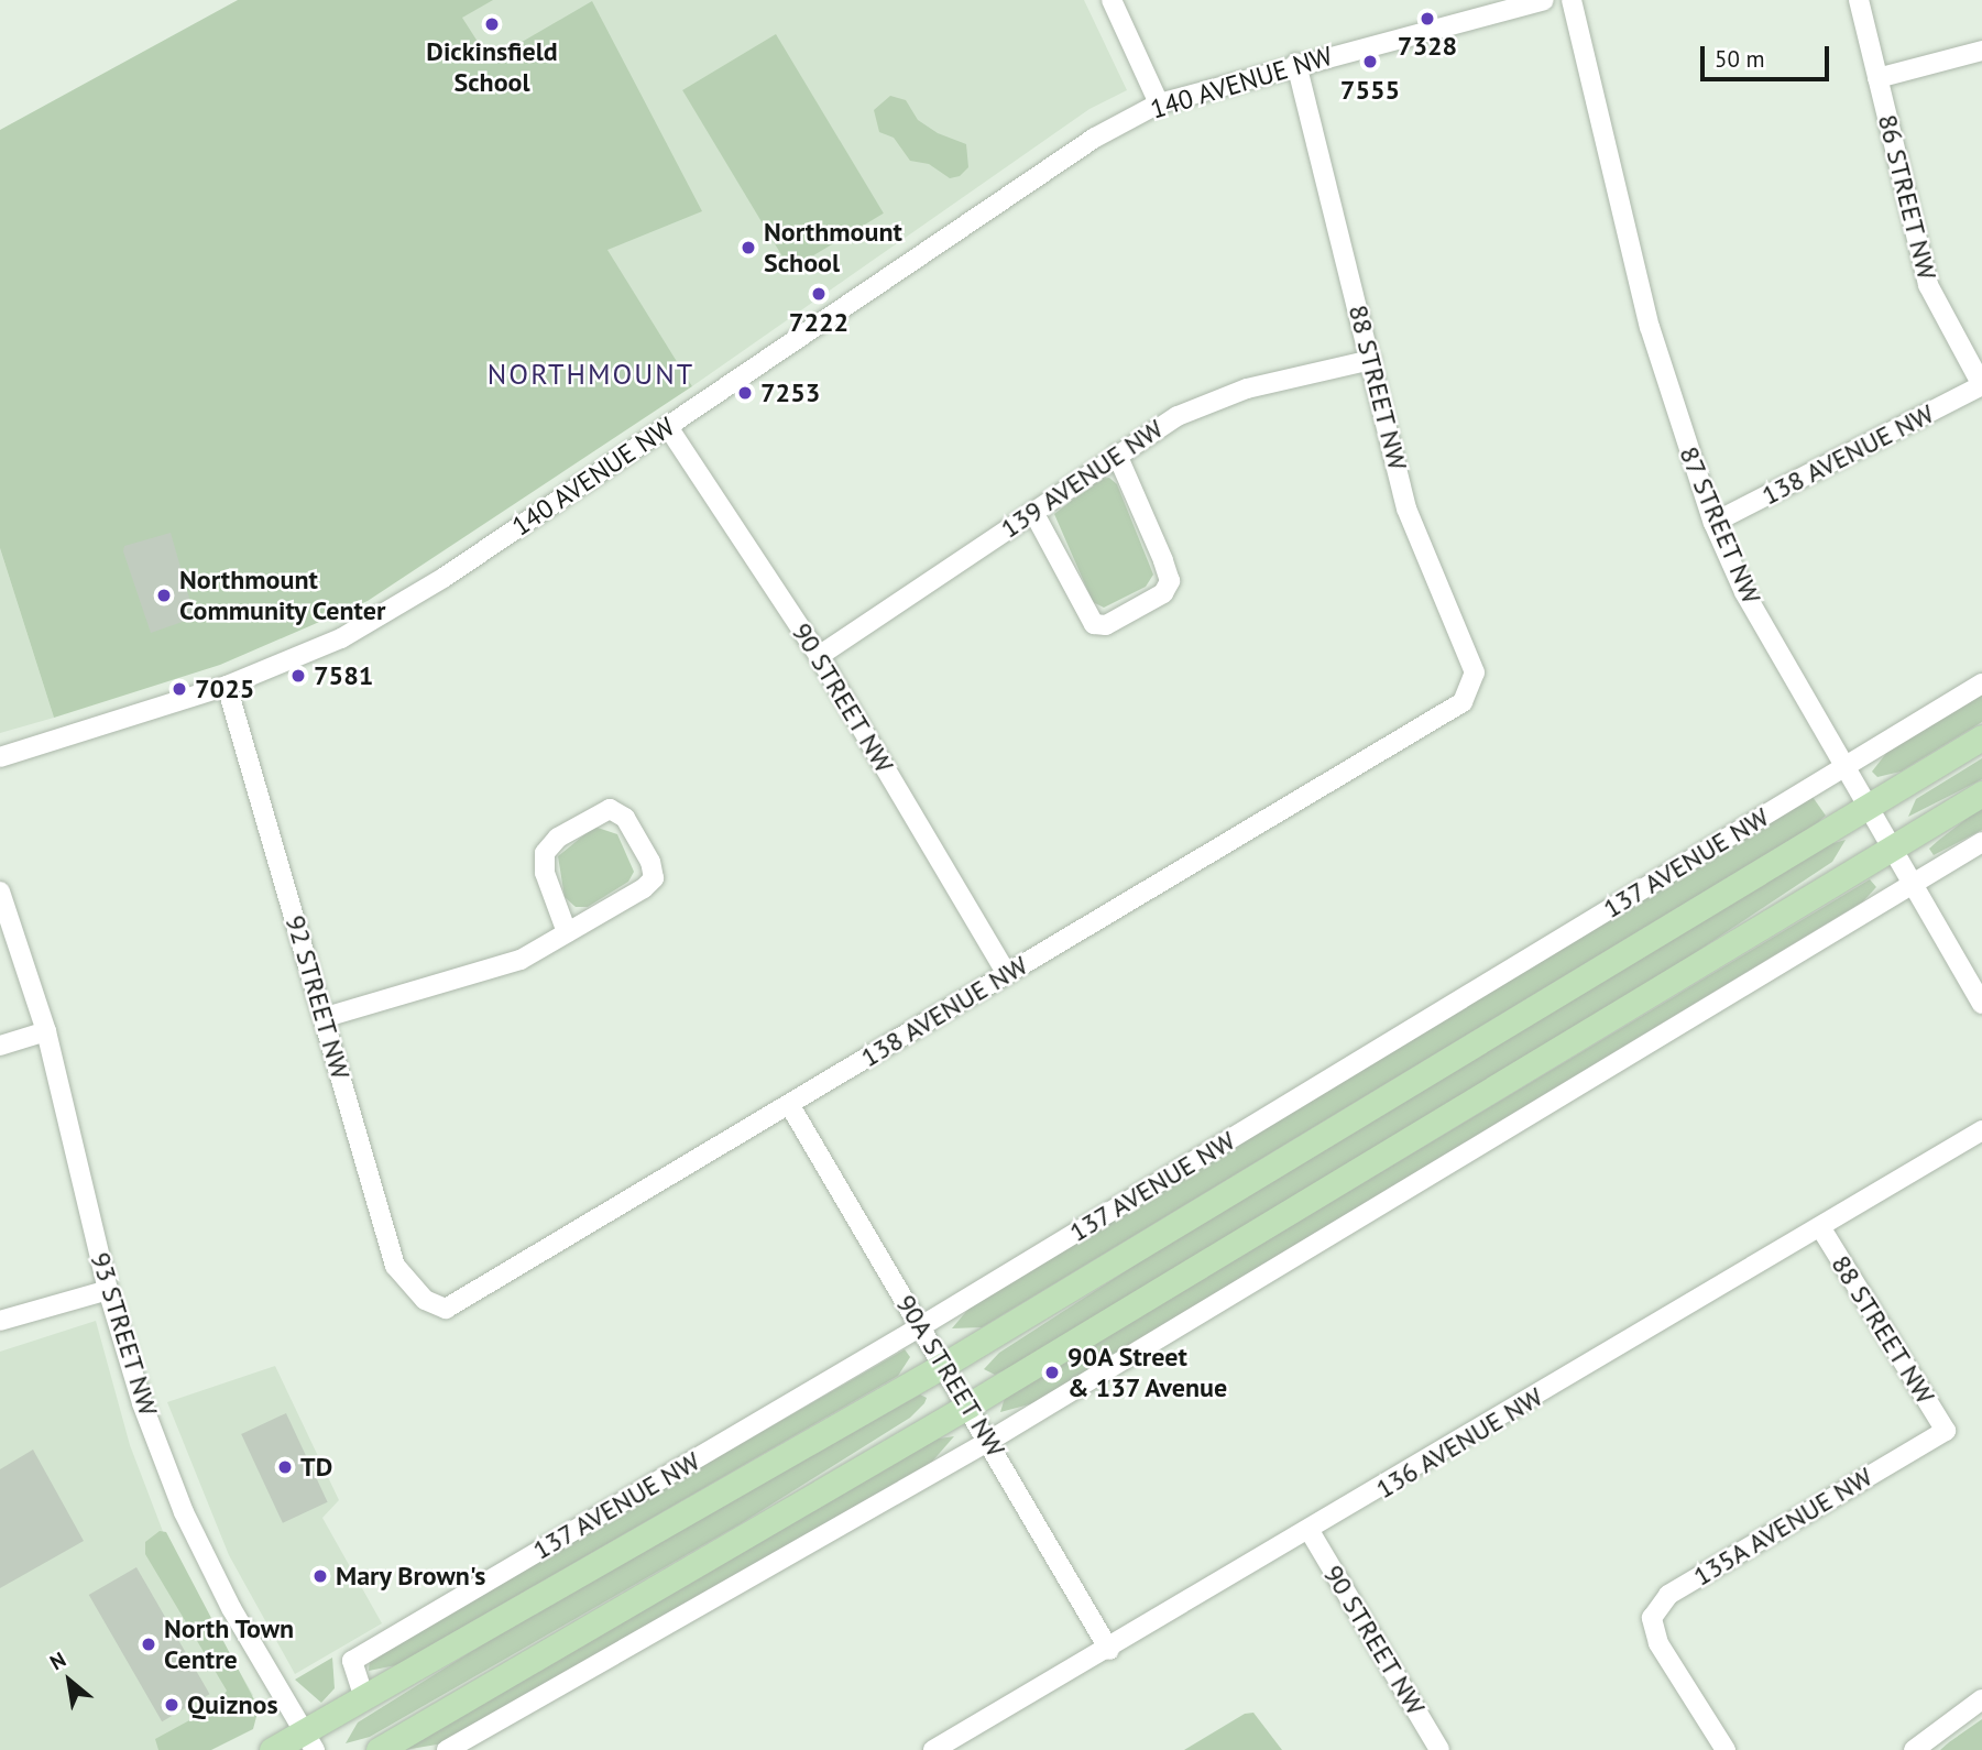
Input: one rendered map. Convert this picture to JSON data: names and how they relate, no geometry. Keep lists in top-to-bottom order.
{
  "streets": {
    "main road": ["137 AVENUE NW"],
    "street": [
      "140 AVENUE NW",
      "86 STREET NW",
      "88 STREET NW",
      "138 AVENUE NW",
      "139 AVENUE NW",
      "87 STREET NW",
      "90 STREET NW",
      "92 STREET NW",
      "93 STREET NW",
      "90A STREET NW",
      "136 AVENUE NW",
      "135A AVENUE NW"
    ]
  },
  "crossings": [
    ["140 AVENUE NW", "88 STREET NW"],
    ["140 AVENUE NW", "90 STREET NW"],
    ["140 AVENUE NW", "92 STREET NW"],
    ["86 STREET NW", "138 AVENUE NW"],
    ["88 STREET NW", "138 AVENUE NW"],
    ["88 STREET NW", "139 AVENUE NW"],
    ["88 STREET NW", "136 AVENUE NW"],
    ["88 STREET NW", "135A AVENUE NW"],
    ["138 AVENUE NW", "87 STREET NW"],
    ["138 AVENUE NW", "90 STREET NW"],
    ["138 AVENUE NW", "92 STREET NW"],
    ["138 AVENUE NW", "90A STREET NW"],
    ["139 AVENUE NW", "90 STREET NW"],
    ["87 STREET NW", "137 AVENUE NW"],
    ["90 STREET NW", "136 AVENUE NW"],
    ["137 AVENUE NW", "93 STREET NW"],
    ["137 AVENUE NW", "90A STREET NW"],
    ["90A STREET NW", "136 AVENUE NW"]
  ],
  "districts": ["NORTHMOUNT"],
  "places": [
    "7328",
    "Dickinsfield School",
    "7555",
    "Northmount School",
    "7222",
    "7253",
    "Northmount Community Center",
    "7581",
    "7025",
    "90A Street & 137 Avenue",
    "TD",
    "Mary Brown's",
    "North Town Centre",
    "Quiznos"
  ],
  "scale_bar": "50 m",
  "north": "top left"
}
